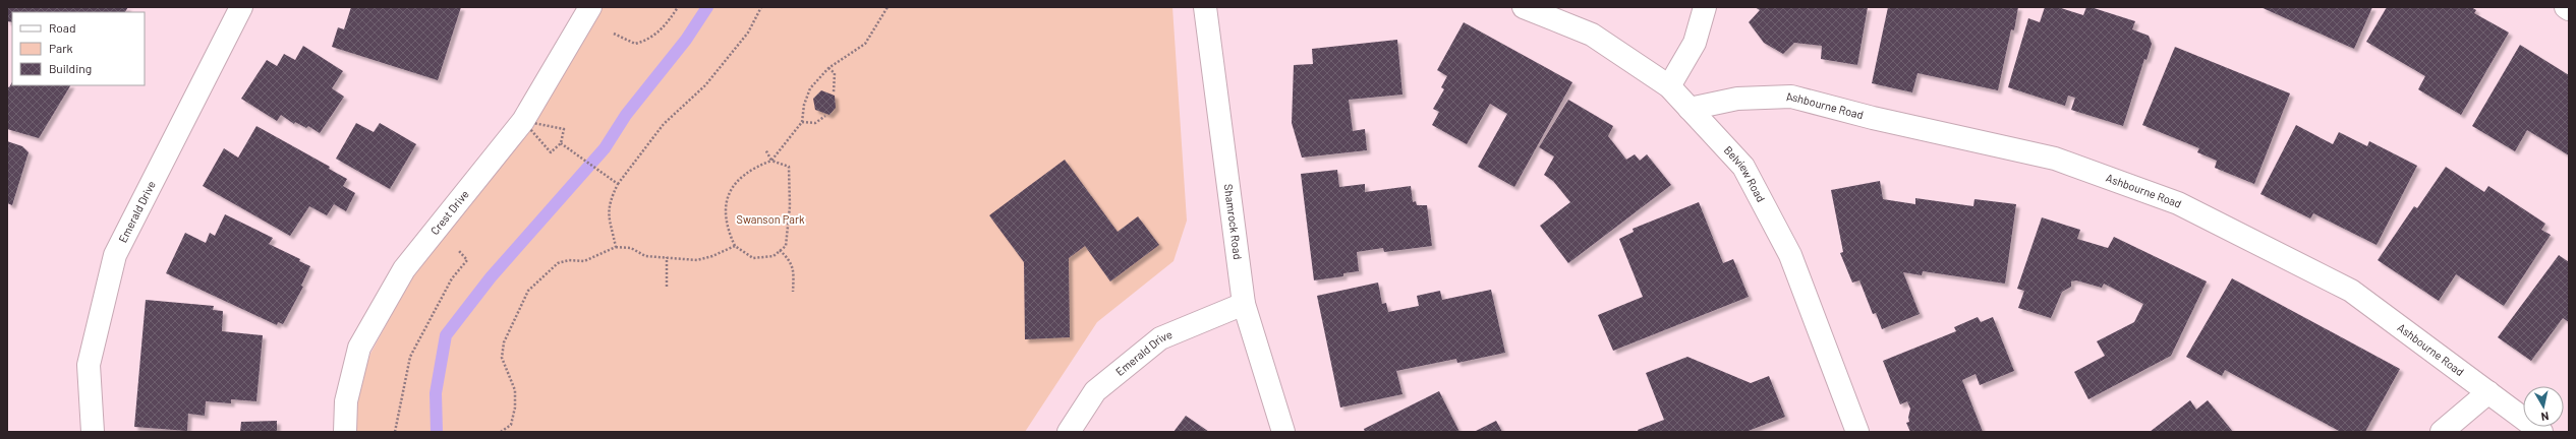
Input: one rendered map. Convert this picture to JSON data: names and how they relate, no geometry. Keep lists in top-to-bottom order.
{
  "streets": {
    "street": [
      "Ashbourne Road",
      "Belview Road",
      "Emerald Drive",
      "Crest Drive",
      "Shamrock Road"
    ]
  },
  "crossings": [
    ["Ashbourne Road", "Belview Road"],
    ["Emerald Drive", "Shamrock Road"]
  ],
  "parks": ["Swanson Park"],
  "legend": ["Road", "Park", "Building"],
  "north": "bottom"
}
